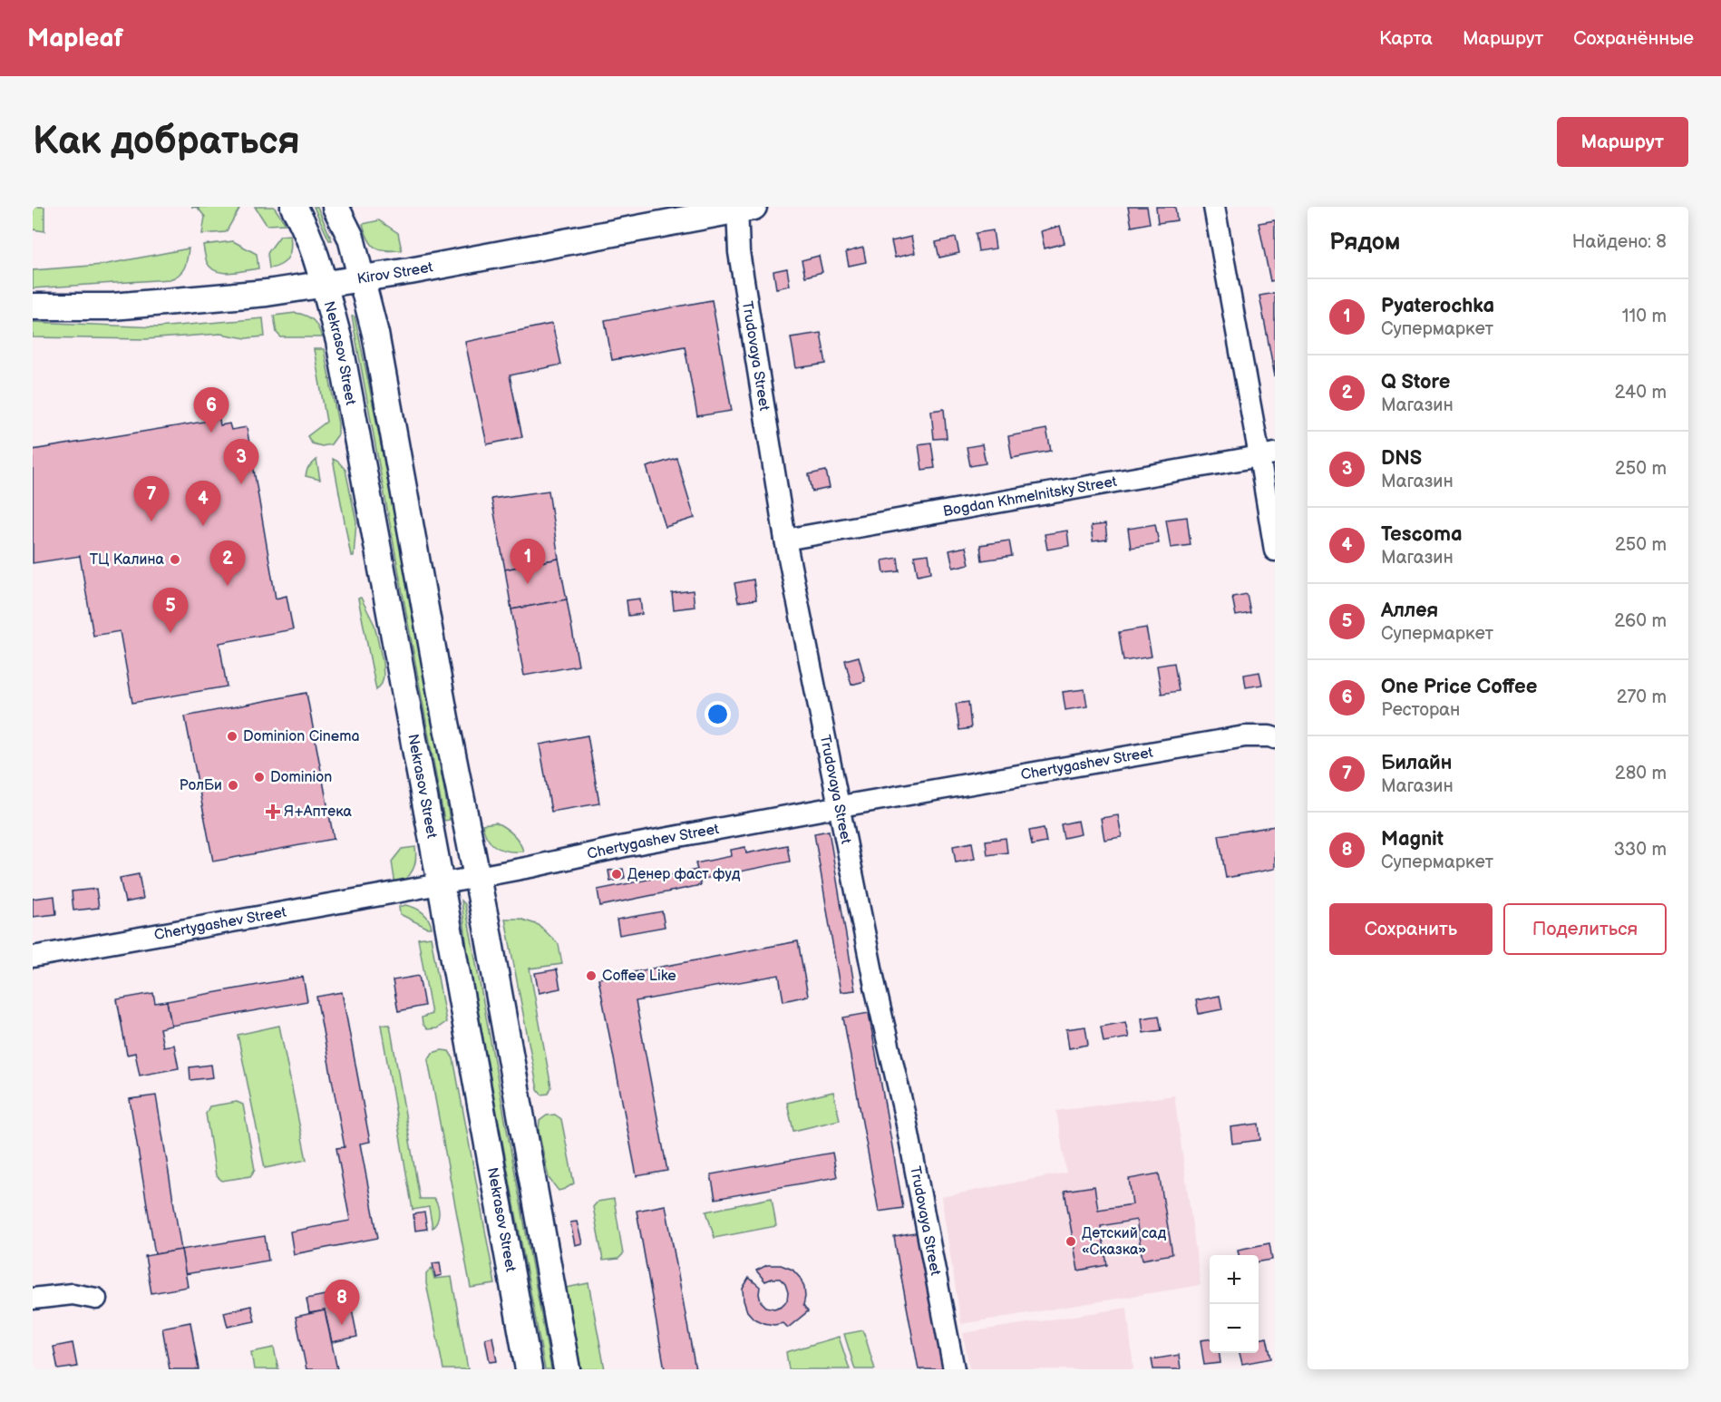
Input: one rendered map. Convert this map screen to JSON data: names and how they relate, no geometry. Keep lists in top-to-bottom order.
{
  "streets": {
    "main road": ["Kirov Street", "Nekrasov Street"],
    "street": ["Trudovaya Street", "Bogdan Khmelnitsky Street", "Chertygashev Street"]
  },
  "crossings": [
    ["Kirov Street", "Nekrasov Street"],
    ["Kirov Street", "Trudovaya Street"],
    ["Nekrasov Street", "Chertygashev Street"],
    ["Trudovaya Street", "Bogdan Khmelnitsky Street"],
    ["Trudovaya Street", "Chertygashev Street"]
  ],
  "places": {
    "other": [
      "ТЦ Калина",
      "Dominion Cinema",
      "Dominion",
      "РолБи",
      "Денер фаст фуд",
      "Coffee Like",
      "Детский сад «Сказка»"
    ],
    "health": ["Я+Аптека"]
  },
  "page": {
    "header": "Mapleaf",
    "nav": ["Карта", "Маршрут", "Сохранённые"],
    "buttons": [
      "Маршрут",
      ["Сохранить", "Поделиться"]
    ],
    "title": "Как добраться",
    "heading": ["Рядом", "Найдено: 8"],
    "list": [
      {
        "mark": "1",
        "name": "Pyaterochka",
        "note": "Супермаркет",
        "value": "110 m"
      },
      {
        "mark": "2",
        "name": "Q Store",
        "note": "Магазин",
        "value": "240 m"
      },
      {
        "mark": "3",
        "name": "DNS",
        "note": "Магазин",
        "value": "250 m"
      },
      {
        "mark": "4",
        "name": "Tescoma",
        "note": "Магазин",
        "value": "250 m"
      },
      {
        "mark": "5",
        "name": "Аллея",
        "note": "Супермаркет",
        "value": "260 m"
      },
      {
        "mark": "6",
        "name": "One Price Coffee",
        "note": "Ресторан",
        "value": "270 m"
      },
      {
        "mark": "7",
        "name": "Билайн",
        "note": "Магазин",
        "value": "280 m"
      },
      {
        "mark": "8",
        "name": "Magnit",
        "note": "Супермаркет",
        "value": "330 m"
      }
    ],
    "pins": [
      "6",
      "3",
      "7",
      "4",
      "1",
      "2",
      "5",
      "8"
    ],
    "map_buttons": ["+", "−"]
  }
}
